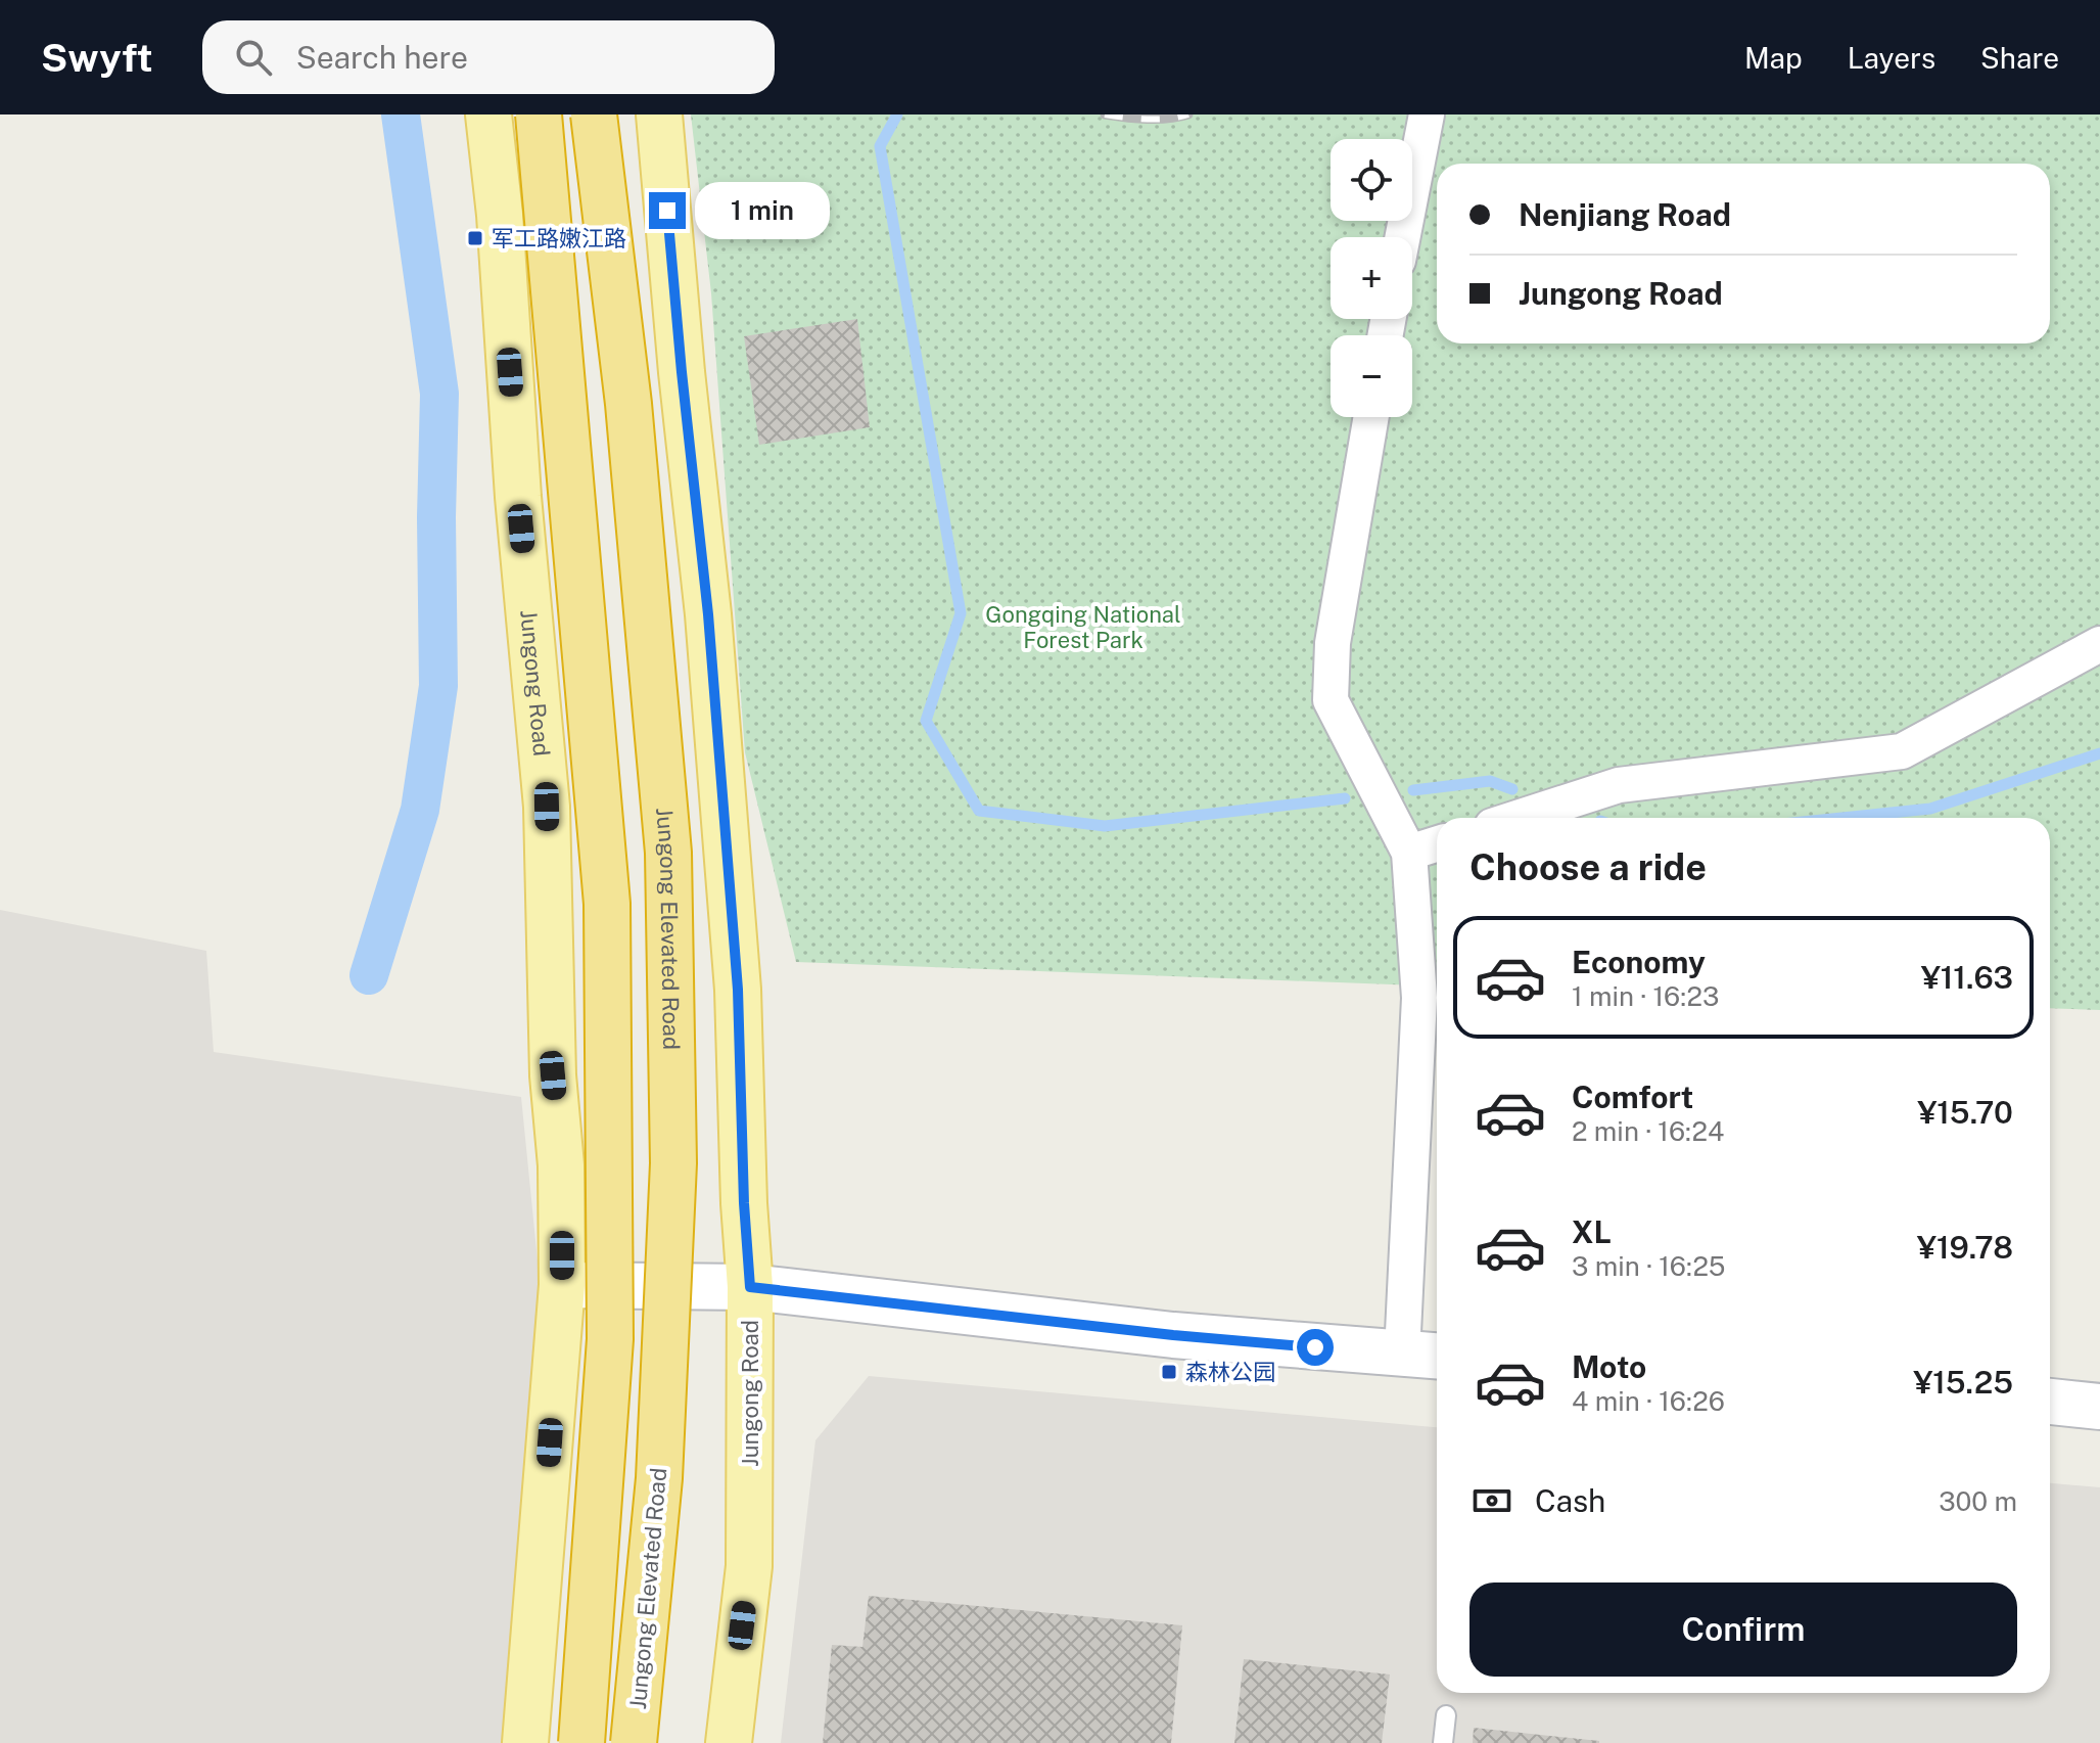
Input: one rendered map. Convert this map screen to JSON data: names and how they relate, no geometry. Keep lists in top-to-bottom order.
{
  "streets": {
    "highway": ["Jungong Elevated Road"],
    "main road": ["Jungong Road"]
  },
  "parks": ["Gongqing National Forest Park"],
  "places": {
    "transit": ["军工路嫩江路", "森林公园"]
  },
  "page": {
    "header": "Swyft",
    "search": "Search here",
    "nav": ["Map", "Layers", "Share"],
    "map_buttons": ["+", "−"],
    "banner": ["Nenjiang Road", "Jungong Road"],
    "bubble": "1 min",
    "heading": "Choose a ride",
    "list": [
      {
        "name": "Economy",
        "note": "1 min · 16:23",
        "value": "¥11.63"
      },
      {
        "name": "Comfort",
        "note": "2 min · 16:24",
        "value": "¥15.70"
      },
      {
        "name": "XL",
        "note": "3 min · 16:25",
        "value": "¥19.78"
      },
      {
        "name": "Moto",
        "note": "4 min · 16:26",
        "value": "¥15.25"
      }
    ],
    "pay": ["Cash", "300 m"],
    "buttons": "Confirm"
  }
}
